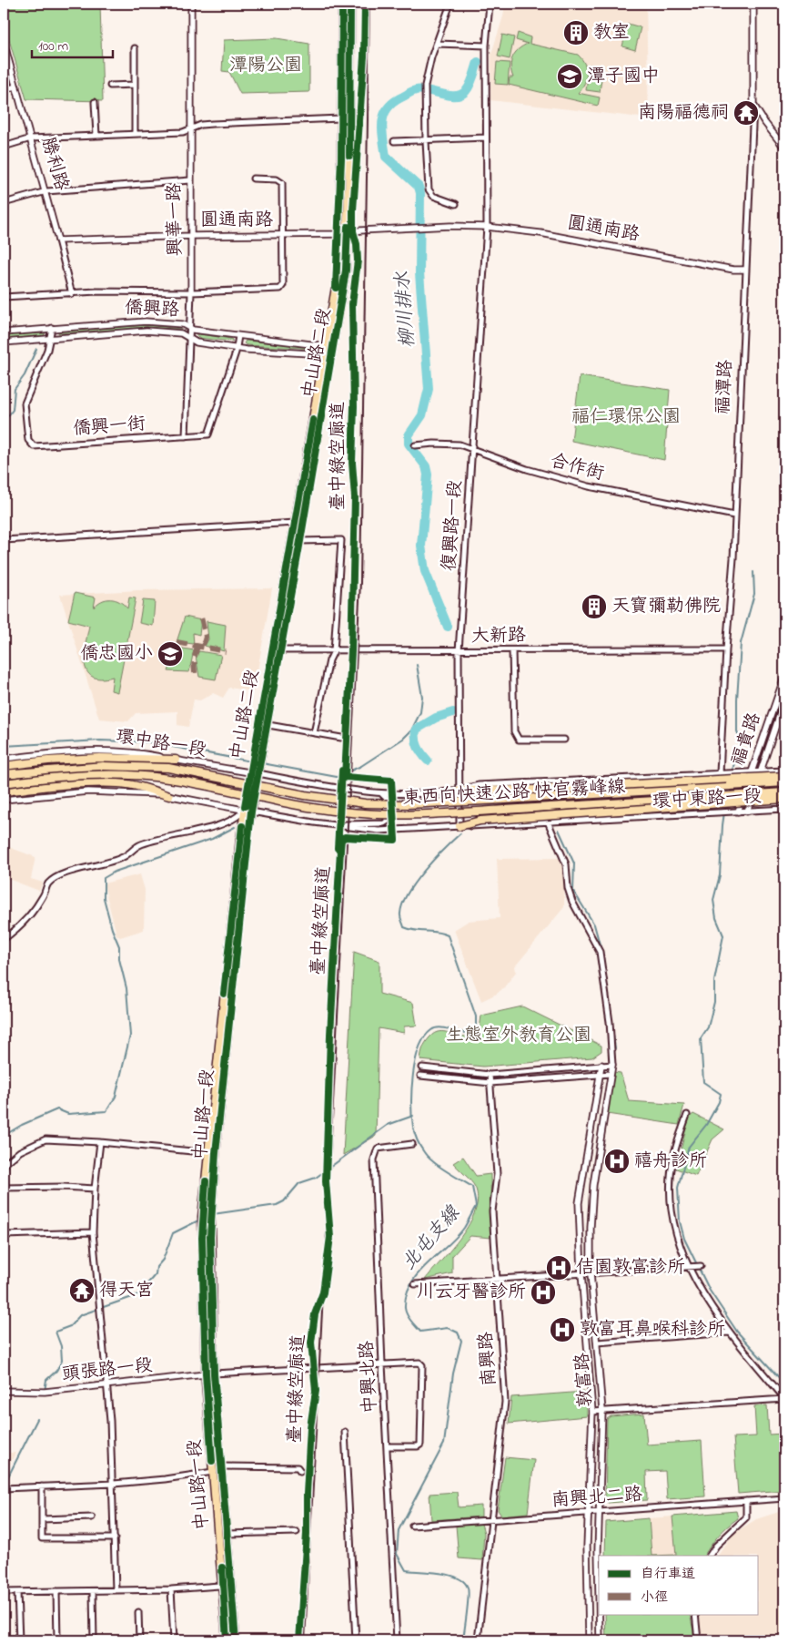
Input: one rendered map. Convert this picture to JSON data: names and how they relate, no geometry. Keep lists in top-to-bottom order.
{
  "streets": {
    "main road": ["中山路二段", "東西向快速公路 快官霧峰線", "中山路一段"],
    "street": [
      "勝利路",
      "興華一路",
      "圓通南路",
      "僑興路",
      "福潭路",
      "僑興一街",
      "合作街",
      "復興路一段",
      "大新路",
      "福貴路",
      "環中路一段",
      "環中東路一段",
      "南興路",
      "頭張路一段",
      "中興北路",
      "敦富路",
      "南興北二路"
    ],
    "cycle path": ["臺中綠空廊道"]
  },
  "crossings": [
    ["勝利路", "圓通南路"],
    ["興華一路", "圓通南路"],
    ["興華一路", "僑興路"],
    ["興華一路", "僑興一街"],
    ["圓通南路", "中山路二段"],
    ["圓通南路", "福潭路"],
    ["圓通南路", "復興路一段"],
    ["僑興路", "中山路二段"],
    ["僑興路", "僑興一街"],
    ["中山路二段", "大新路"],
    ["中山路二段", "環中路一段"],
    ["中山路二段", "環中東路一段"],
    ["中山路二段", "中山路一段"],
    ["福潭路", "合作街"],
    ["福潭路", "大新路"],
    ["福潭路", "環中東路一段"],
    ["合作街", "復興路一段"],
    ["復興路一段", "大新路"],
    ["復興路一段", "環中東路一段"],
    ["福貴路", "環中東路一段"],
    ["環中路一段", "環中東路一段"],
    ["環中東路一段", "中山路一段"],
    ["中山路一段", "頭張路一段"],
    ["南興路", "南興北二路"],
    ["敦富路", "南興北二路"]
  ],
  "water": ["柳川排水", "北屯支線"],
  "parks": ["潭陽公園", "福仁環保公園", "生態室外教育公園"],
  "places": {
    "building": ["教室", "天寶彌勒佛院"],
    "school or university": ["潭子國中", "僑忠國小"],
    "temple": ["南陽福德祠", "得天宮"],
    "hospital": [
      "禧舟診所",
      "佶園敦富診所",
      "川云牙醫診所",
      "敦富耳鼻喉科診所"
    ]
  },
  "legend": ["自行車道", "小徑"],
  "scale_bar": "100 m"
}
